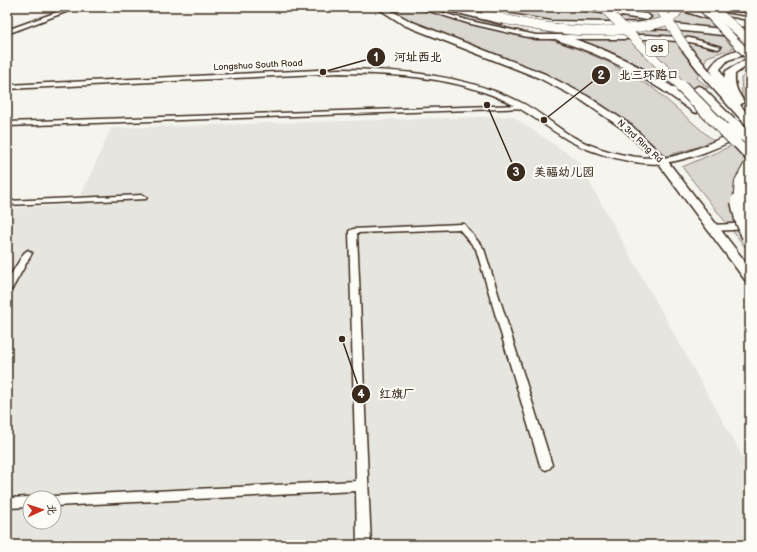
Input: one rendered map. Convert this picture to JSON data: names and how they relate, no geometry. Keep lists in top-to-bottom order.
{
  "streets": {
    "highway": ["G5", "N 3rd Ring Rd"],
    "street": ["Longshuo South Road"]
  },
  "crossings": [
    ["Longshuo South Road", "N 3rd Ring Rd"]
  ],
  "places": [
    "河址西北",
    "美福幼儿园",
    "北三环路口",
    "红旗厂"
  ],
  "north": "right"
}
